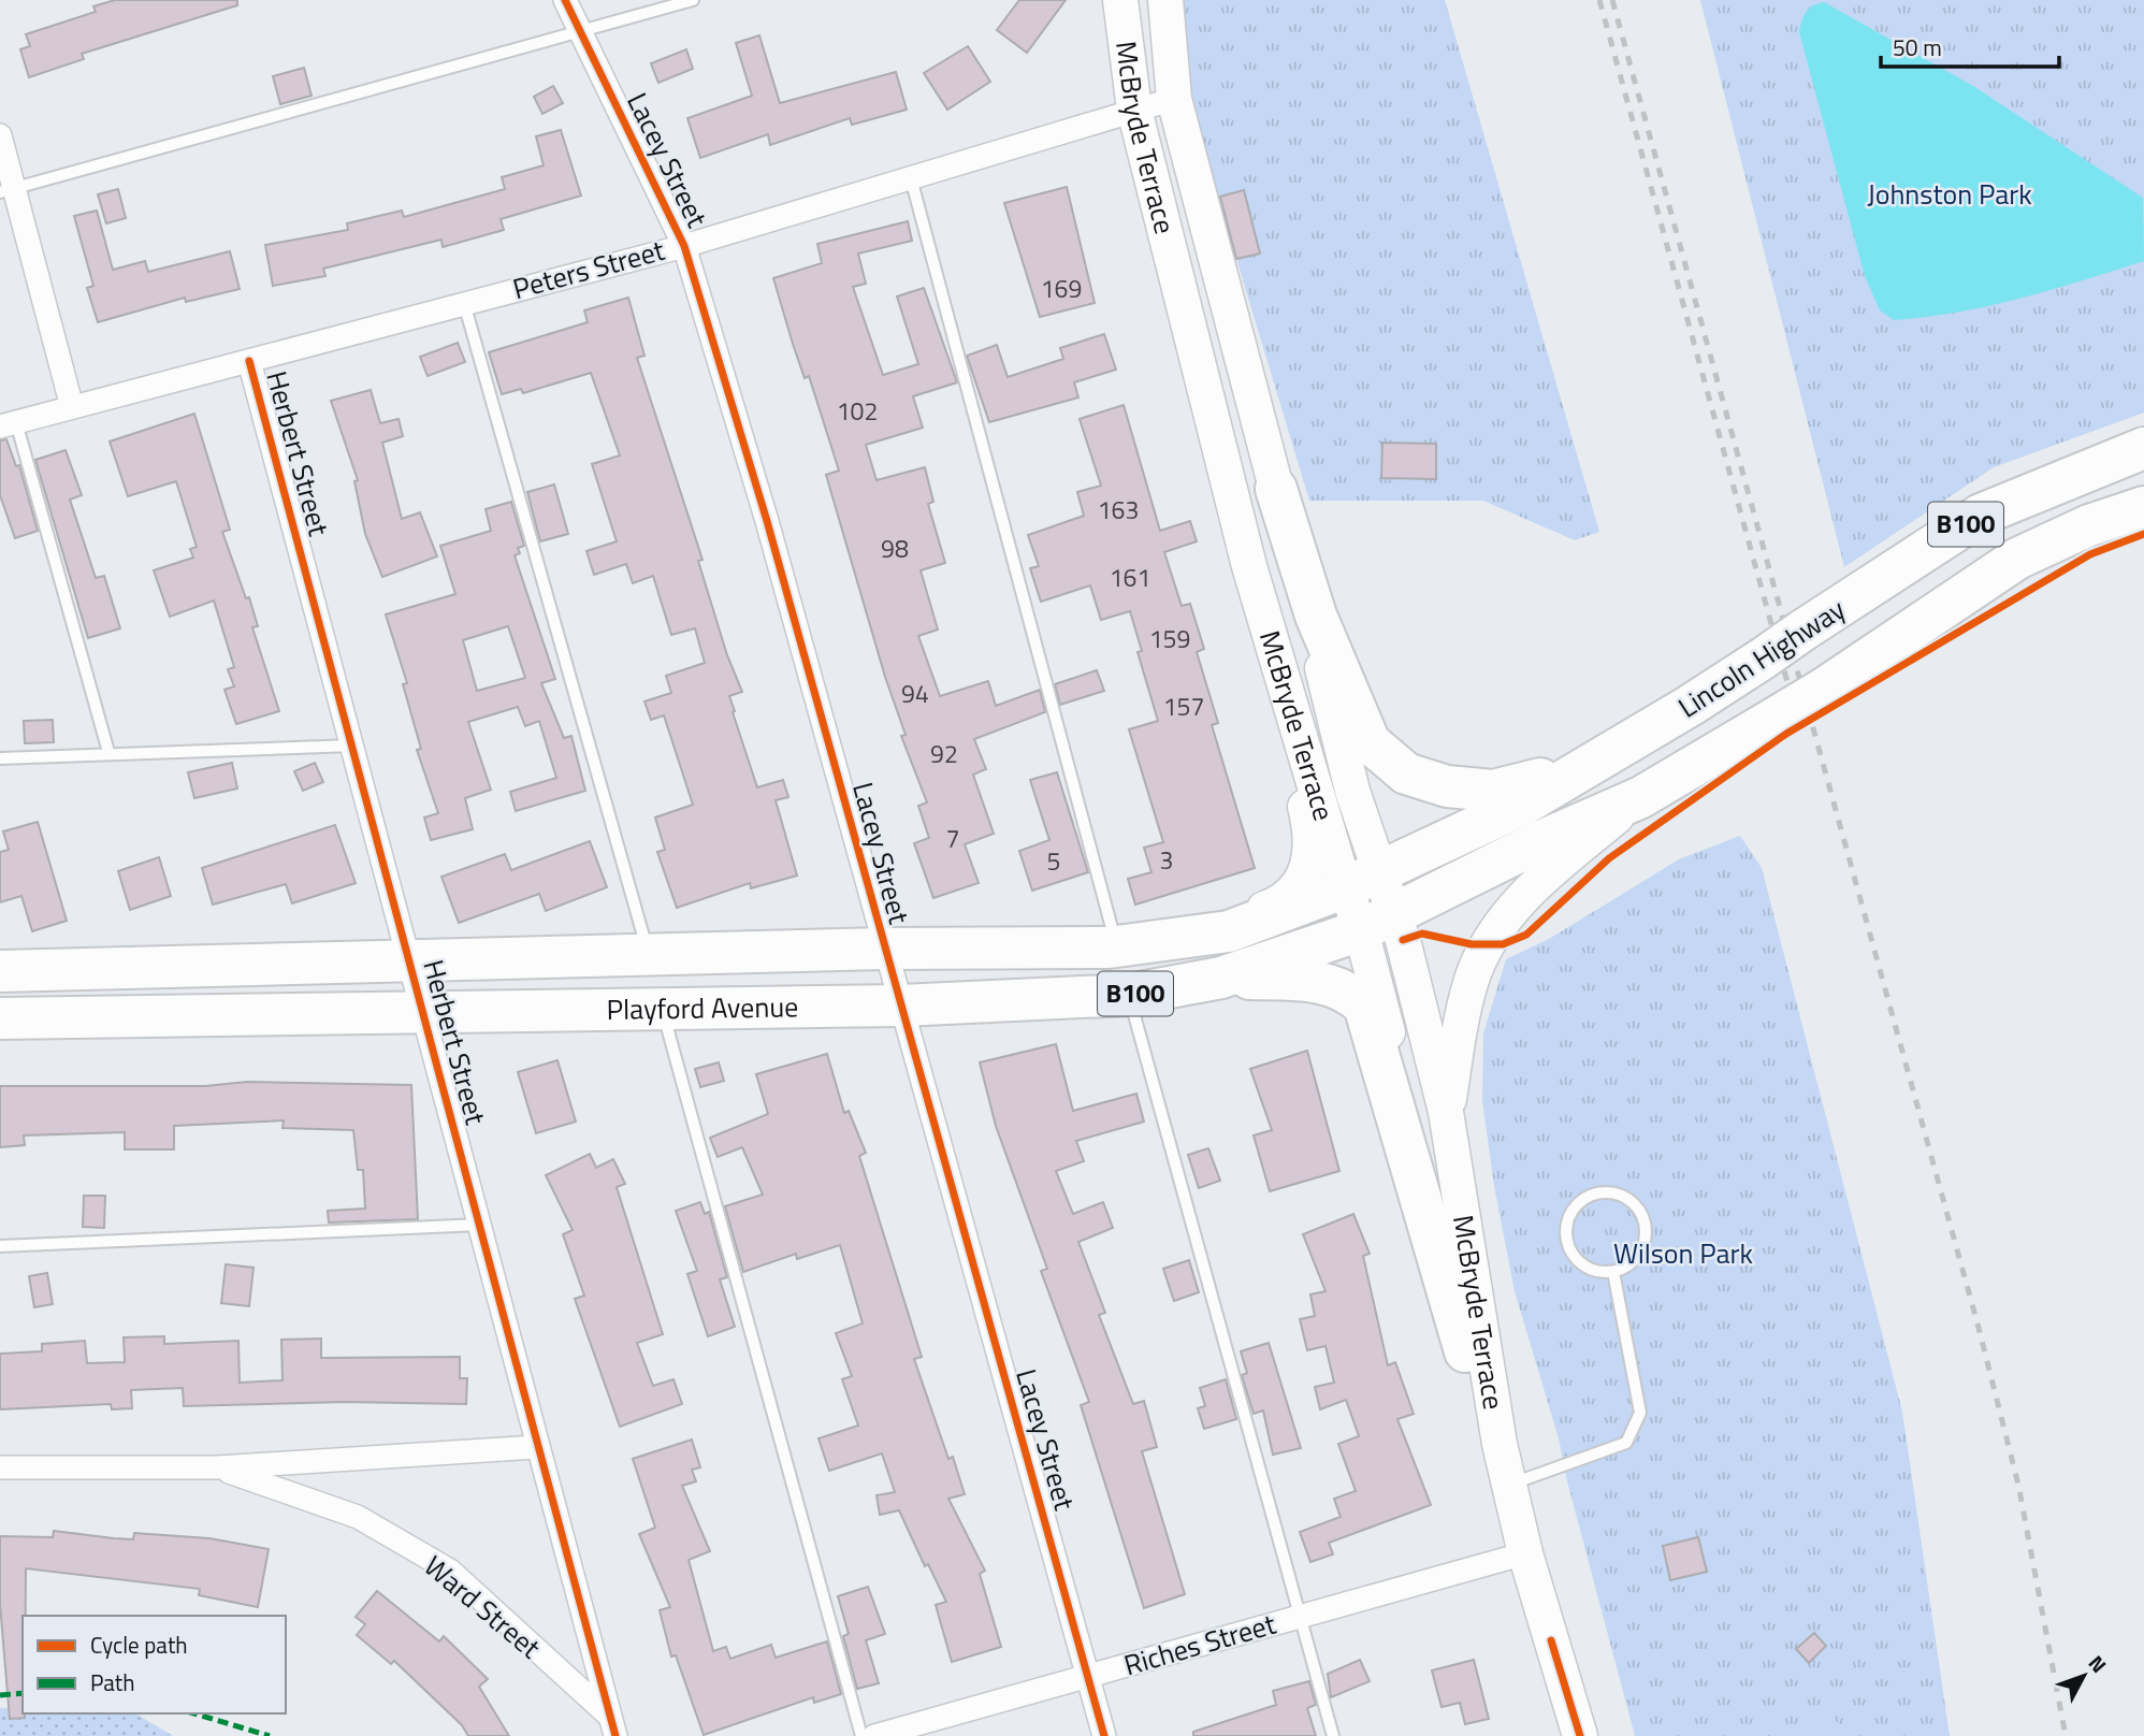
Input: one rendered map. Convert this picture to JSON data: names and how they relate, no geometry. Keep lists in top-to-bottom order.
{
  "streets": {
    "highway": ["B100", "Lincoln Highway", "Playford Avenue"],
    "main road": ["McBryde Terrace"],
    "street": [
      "Lacey Street",
      "Peters Street",
      "Herbert Street",
      "Ward Street",
      "Riches Street"
    ]
  },
  "crossings": [
    ["McBryde Terrace", "Peters Street"],
    ["McBryde Terrace", "Lincoln Highway"],
    ["McBryde Terrace", "Playford Avenue"],
    ["McBryde Terrace", "Riches Street"],
    ["Lacey Street", "Peters Street"],
    ["Lacey Street", "Playford Avenue"],
    ["Lacey Street", "Riches Street"],
    ["Peters Street", "Herbert Street"],
    ["Herbert Street", "Playford Avenue"],
    ["Herbert Street", "Ward Street"],
    ["Lincoln Highway", "Playford Avenue"]
  ],
  "parks": ["Johnston Park", "Wilson Park"],
  "house_numbers": [
    "169",
    "102",
    "163",
    "98",
    "161",
    "159",
    "94",
    "157",
    "92",
    "7",
    "3",
    "5"
  ],
  "legend": ["Cycle path", "Path"],
  "scale_bar": "50 m",
  "north": "top right"
}
